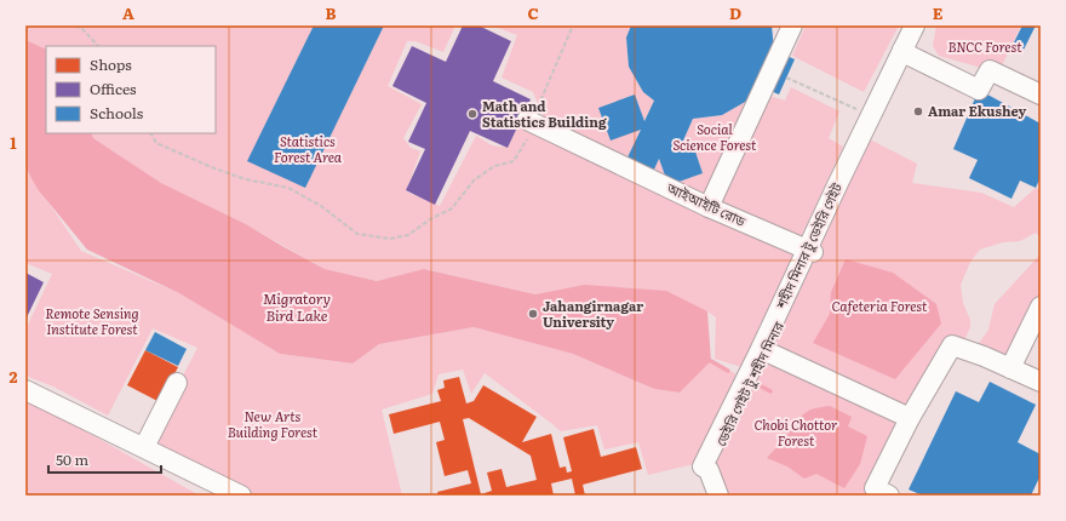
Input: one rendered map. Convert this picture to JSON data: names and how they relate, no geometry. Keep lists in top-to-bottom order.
{
  "streets": {
    "street": ["আইআইটি রোড", "শহীদ মিনার টু ডেইরি গেইট"]
  },
  "crossings": [
    ["আইআইটি রোড", "শহীদ মিনার টু ডেইরি গেইট"]
  ],
  "water": ["Migratory Bird Lake"],
  "parks": [
    "BNCC Forest",
    "Social Science Forest",
    "Statistics Forest Area",
    "Cafeteria Forest",
    "Remote Sensing Institute Forest",
    "New Arts Building Forest",
    "Chobi Chottor Forest"
  ],
  "places": ["Amar Ekushey", "Math and Statistics Building", "Jahangirnagar University"],
  "legend": ["Shops", "Offices", "Schools"],
  "scale_bar": "50 m",
  "grid": {
    "columns": [
      "A",
      "B",
      "C",
      "D",
      "E"
    ],
    "rows": ["1", "2"]
  }
}
